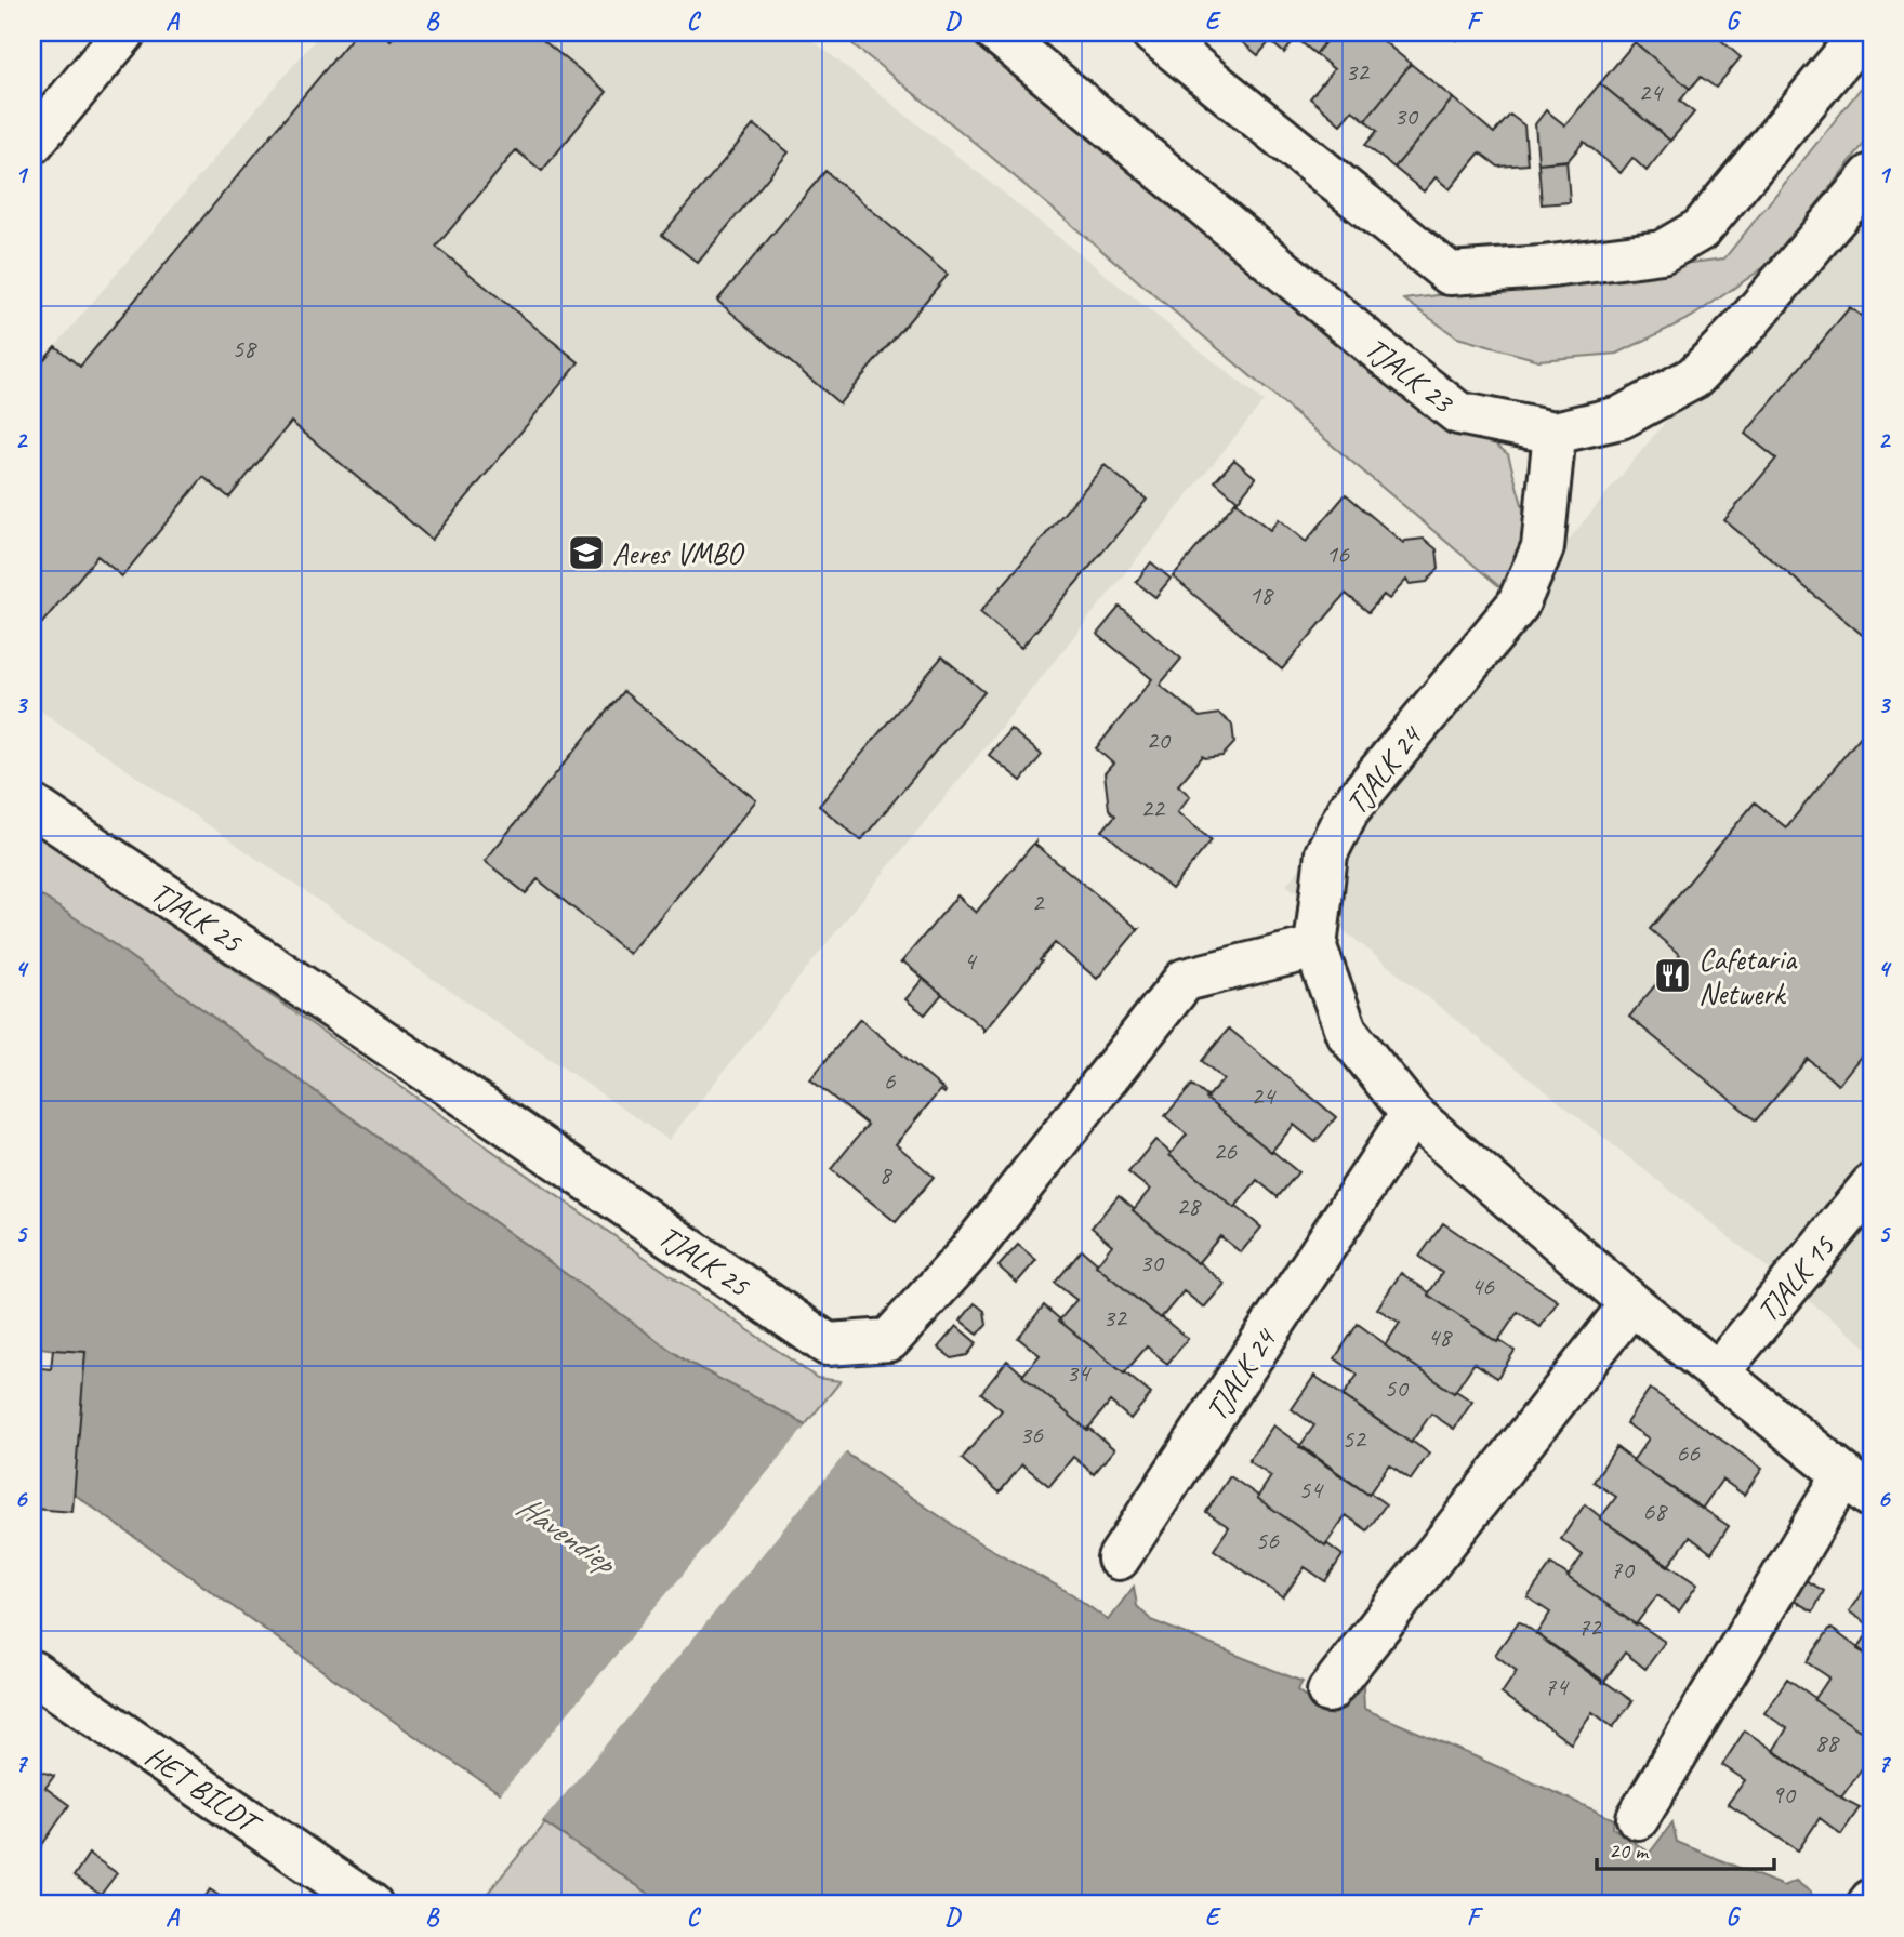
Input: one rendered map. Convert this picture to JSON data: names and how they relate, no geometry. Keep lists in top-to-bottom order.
{
  "streets": {
    "street": [
      "TJALK 23",
      "TJALK 24",
      "TJALK 25",
      "TJALK 15",
      "HET BILDT"
    ]
  },
  "crossings": [
    ["TJALK 23", "TJALK 24"],
    ["TJALK 24", "TJALK 25"],
    ["TJALK 24", "TJALK 15"]
  ],
  "water": ["Havendiep"],
  "places": {
    "school or university": ["Aeres VMBO"],
    "restaurant": ["Cafetaria Netwerk"]
  },
  "house_numbers": [
    "32",
    "24",
    "30",
    "58",
    "16",
    "18",
    "20",
    "22",
    "2",
    "4",
    "6",
    "24",
    "26",
    "8",
    "28",
    "30",
    "46",
    "32",
    "48",
    "34",
    "50",
    "36",
    "52",
    "66",
    "54",
    "68",
    "56",
    "70",
    "72",
    "74",
    "88",
    "90"
  ],
  "scale_bar": "20 m",
  "grid": {
    "columns": [
      "A",
      "B",
      "C",
      "D",
      "E",
      "F",
      "G"
    ],
    "rows": [
      "1",
      "2",
      "3",
      "4",
      "5",
      "6",
      "7"
    ]
  }
}
